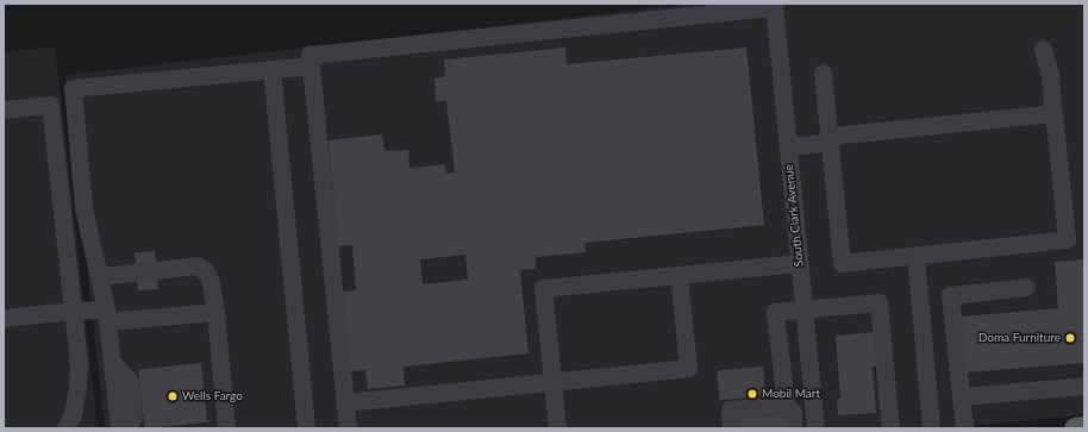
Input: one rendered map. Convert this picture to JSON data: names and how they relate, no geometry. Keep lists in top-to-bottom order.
{
  "streets": {
    "street": ["South Clark Avenue"]
  },
  "places": ["Doma Furniture", "Mobil Mart", "Wells Fargo"]
}
